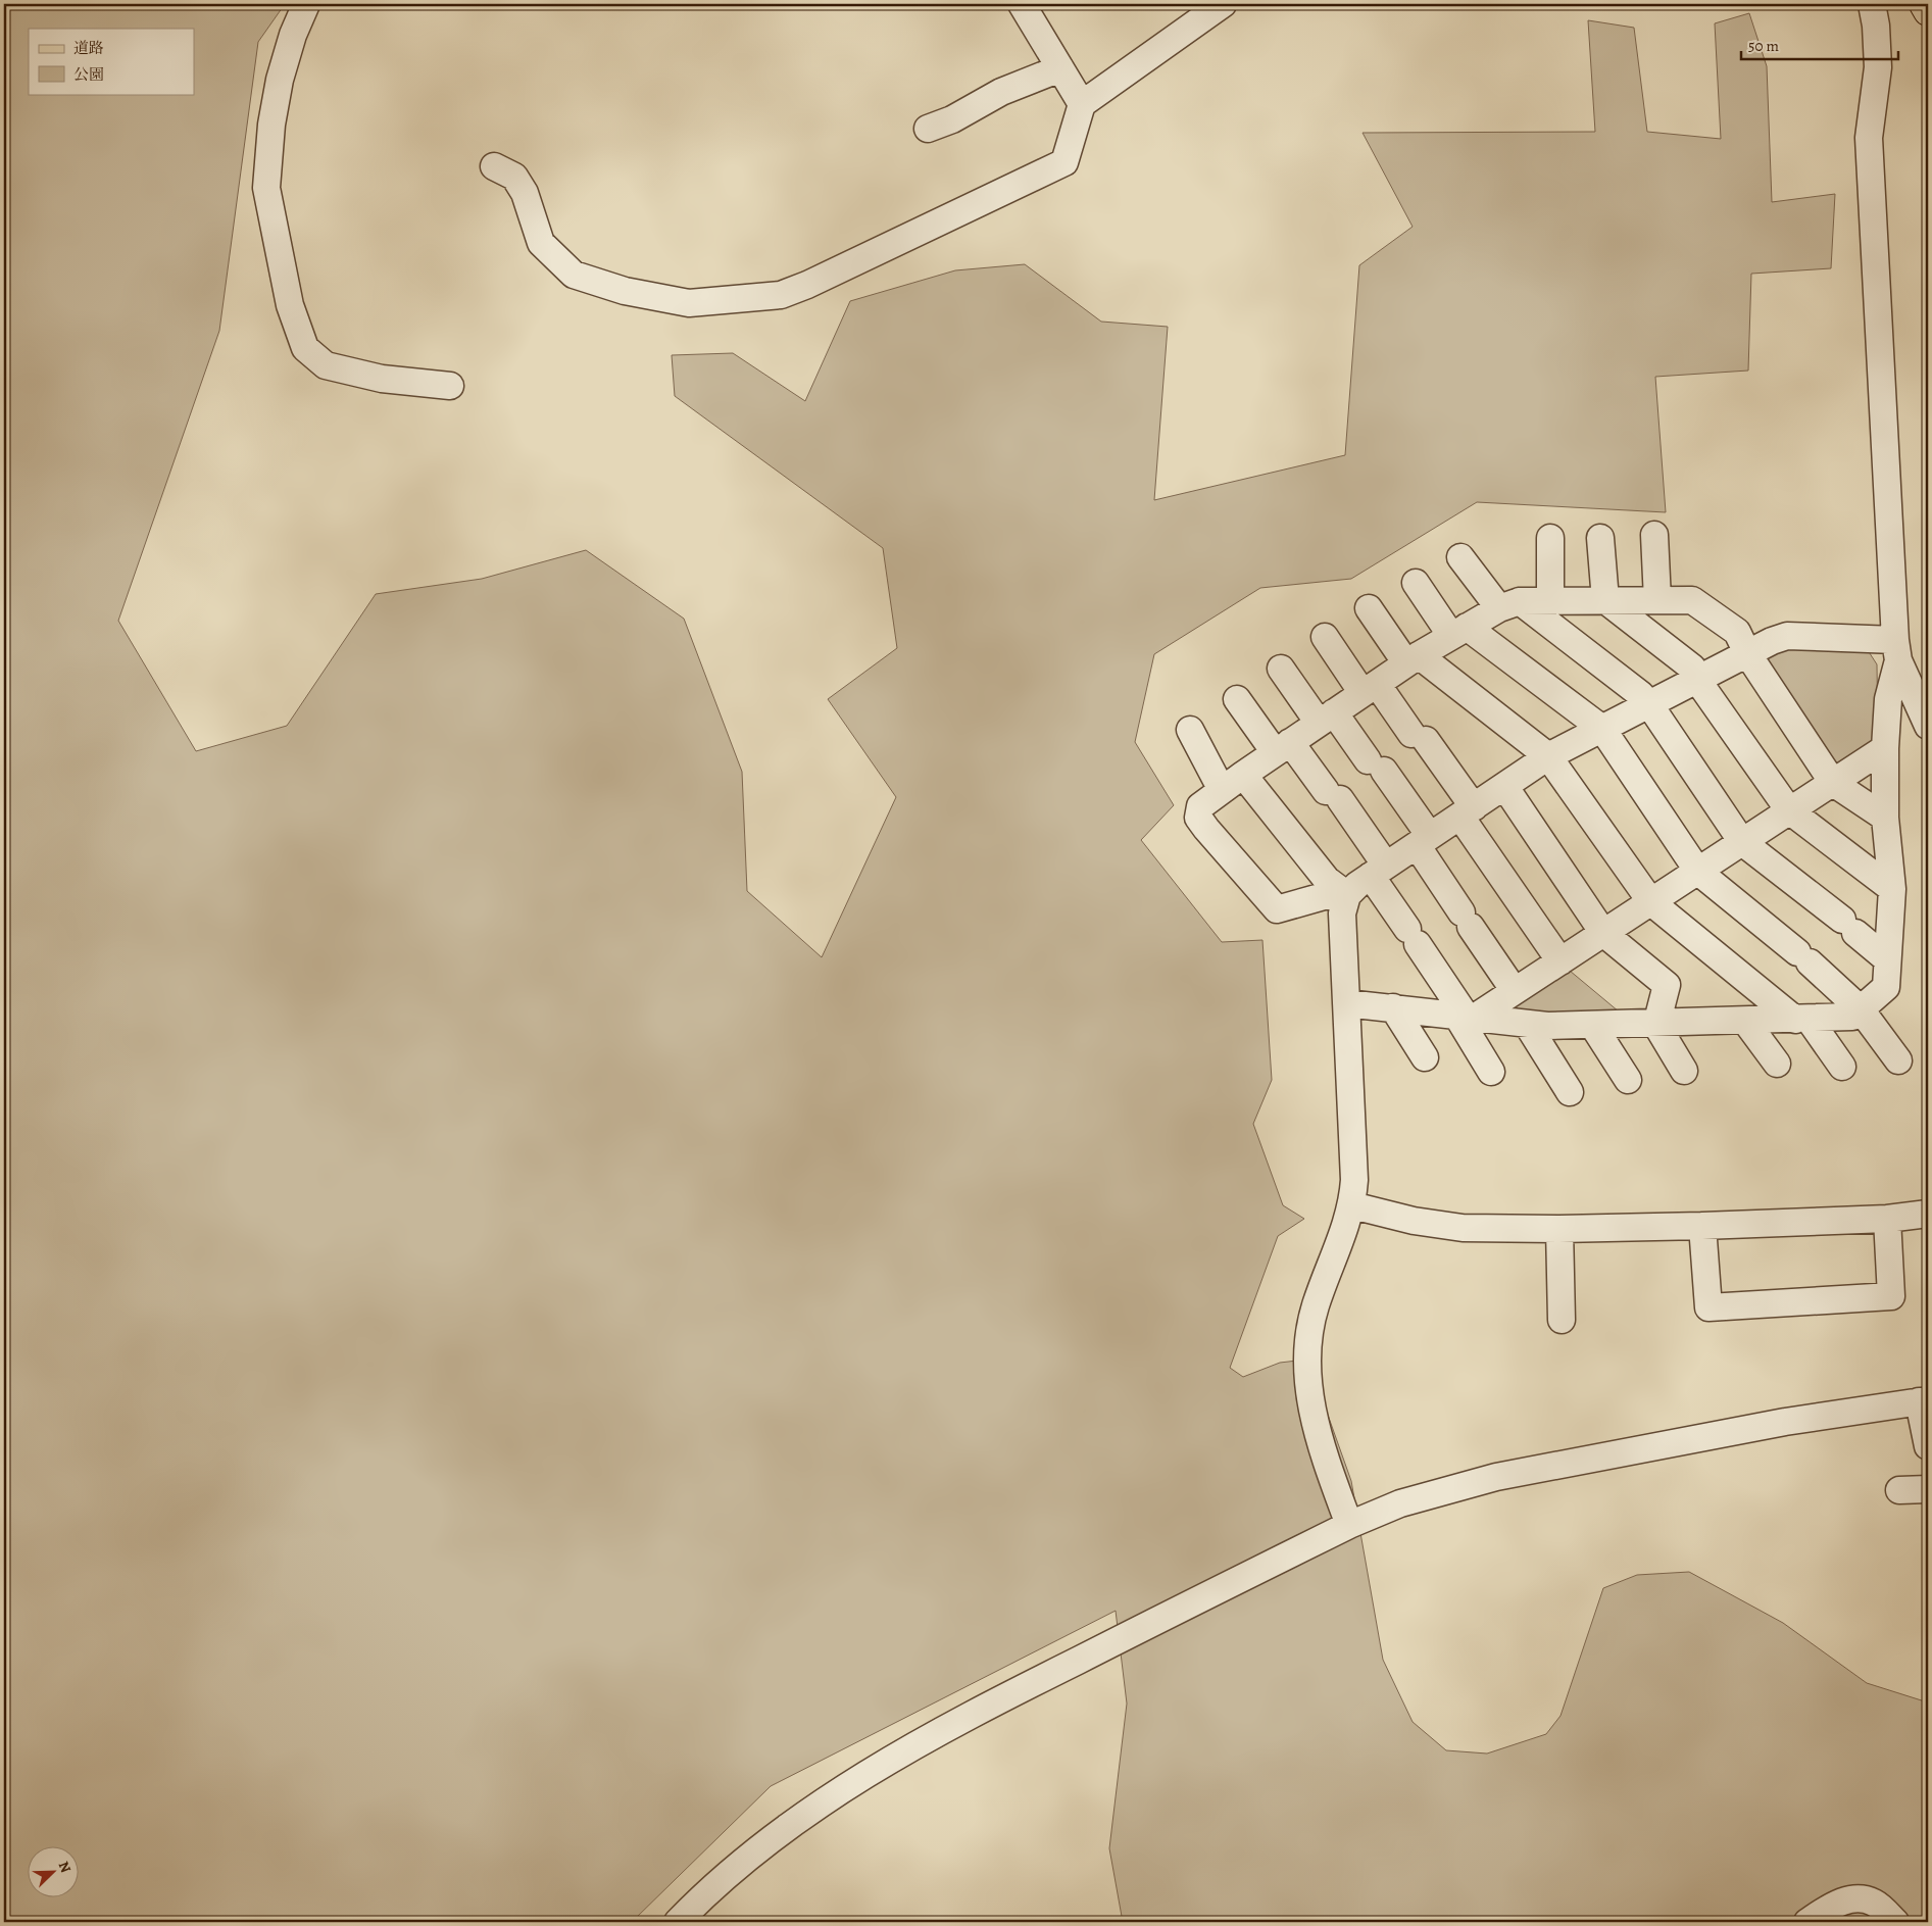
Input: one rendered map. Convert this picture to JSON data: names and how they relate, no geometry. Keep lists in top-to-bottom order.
{
  "legend": ["道路", "公園"],
  "scale_bar": "50 m",
  "north": "top right"
}
